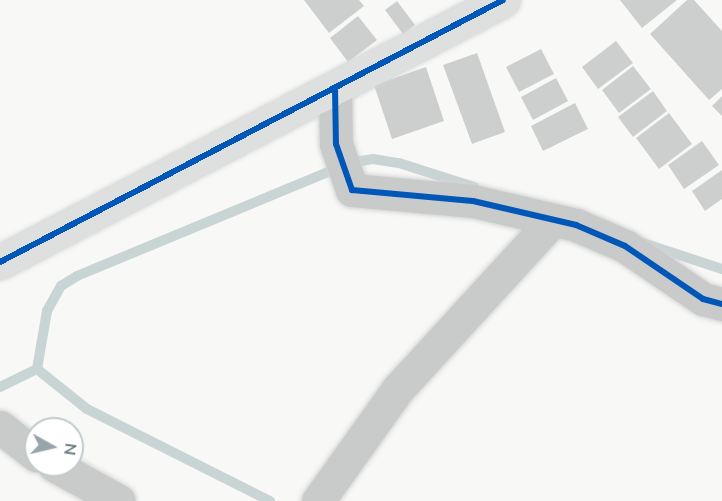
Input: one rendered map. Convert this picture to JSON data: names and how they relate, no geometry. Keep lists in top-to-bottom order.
{
  "north": "right"
}
